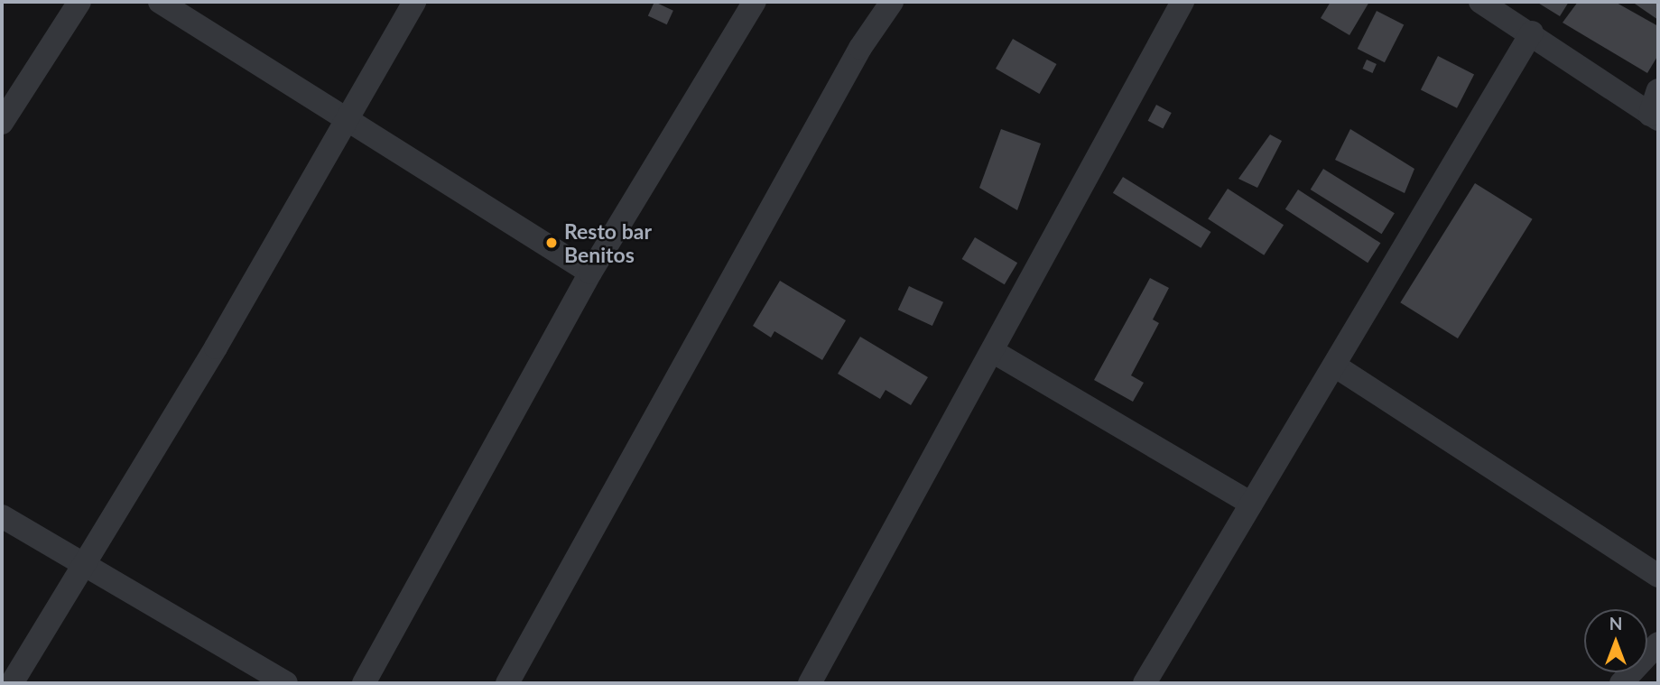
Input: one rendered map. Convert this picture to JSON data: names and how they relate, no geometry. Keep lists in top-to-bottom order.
{
  "places": ["Resto bar Benitos"],
  "north": "top"
}
